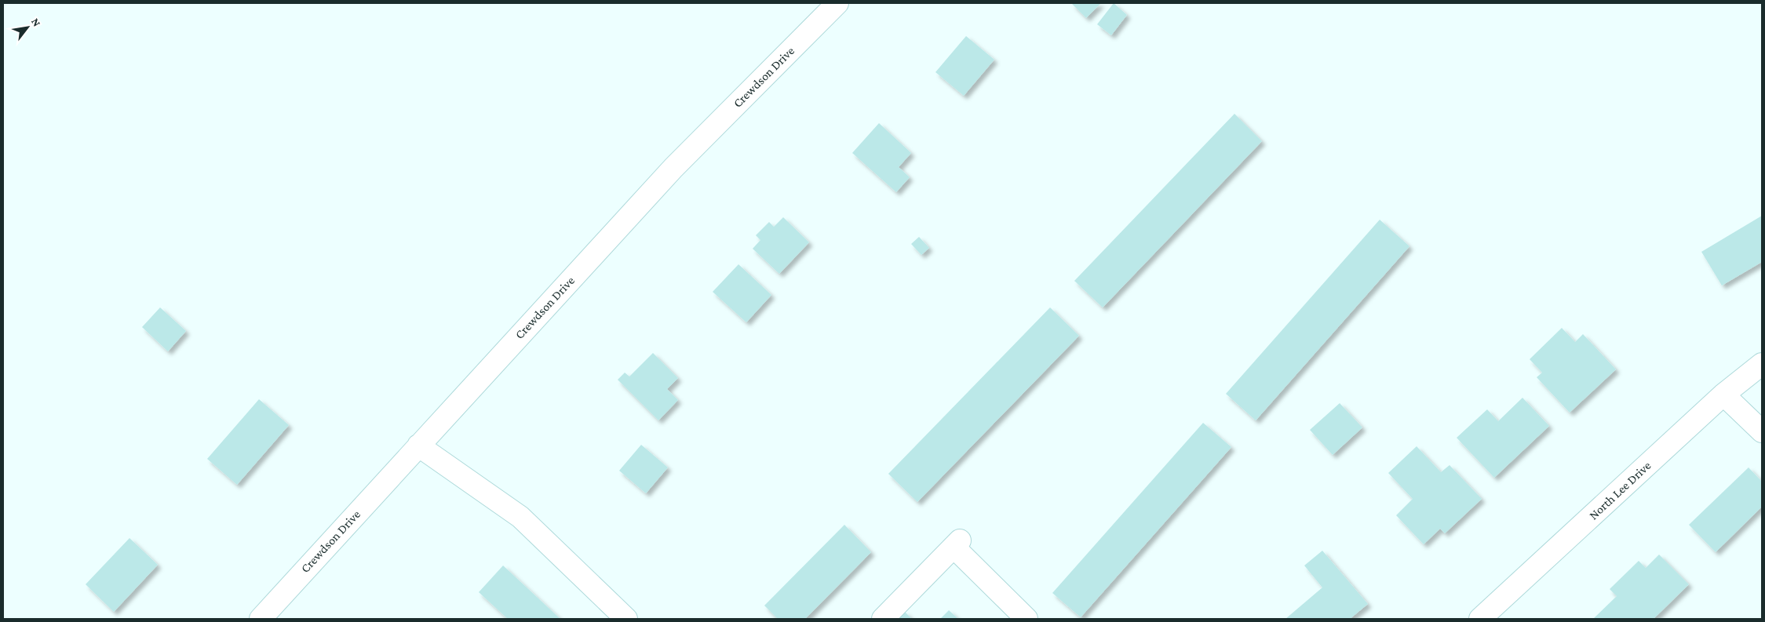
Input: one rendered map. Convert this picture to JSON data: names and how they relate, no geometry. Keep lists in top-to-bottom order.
{
  "streets": {
    "street": ["Crewdson Drive", "North Lee Drive"]
  },
  "north": "top right"
}
